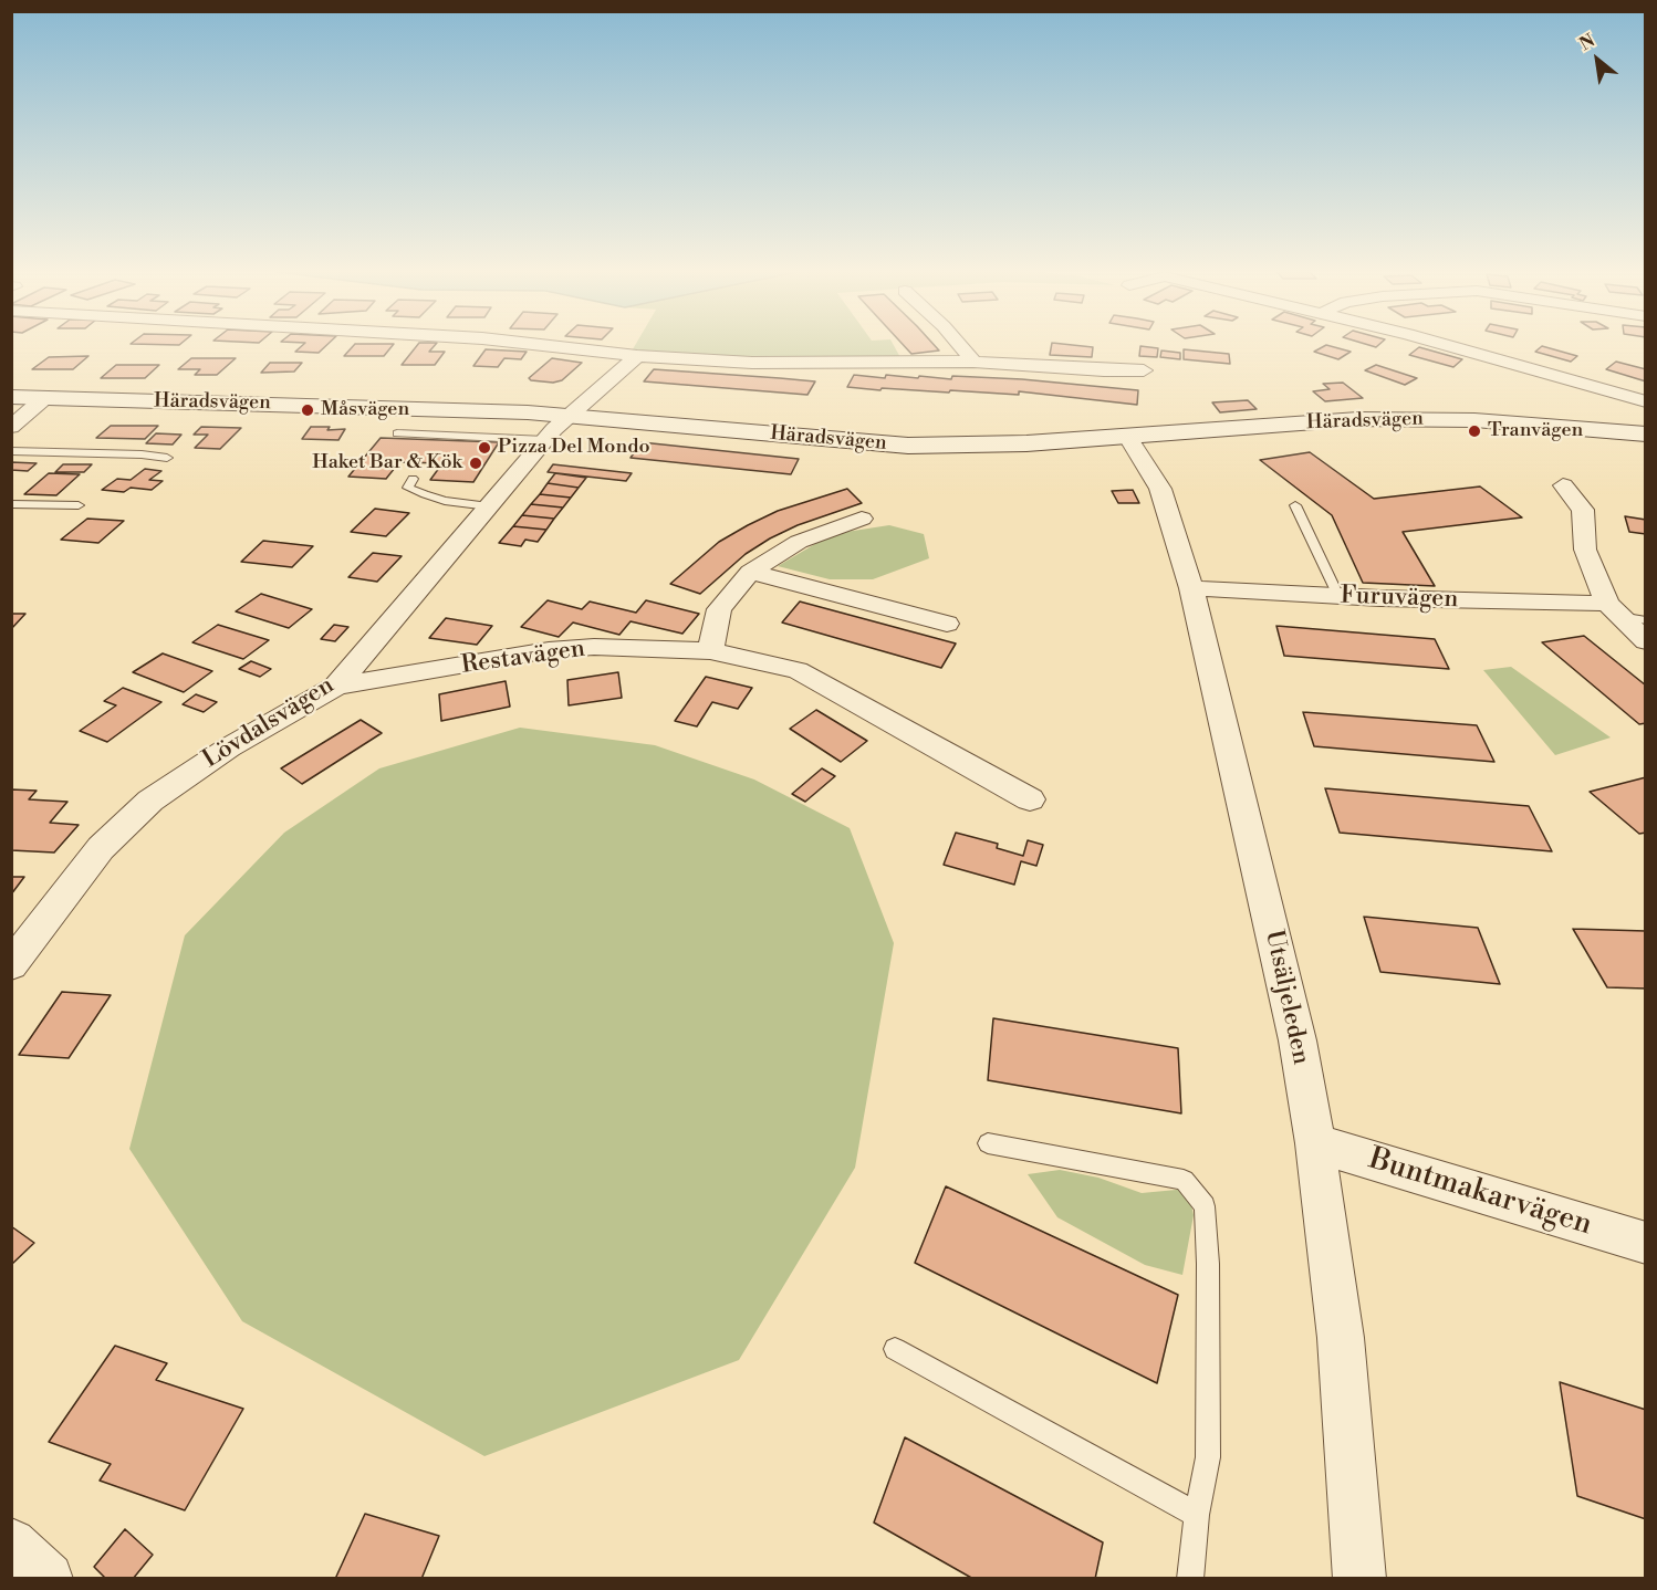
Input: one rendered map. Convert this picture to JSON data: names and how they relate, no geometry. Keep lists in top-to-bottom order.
{
  "streets": {
    "street": [
      "Häradsvägen",
      "Furuvägen",
      "Restavägen",
      "Lövdalsvägen",
      "Utsäljeleden",
      "Buntmakarvägen"
    ]
  },
  "crossings": [
    ["Häradsvägen", "Lövdalsvägen"],
    ["Häradsvägen", "Utsäljeleden"],
    ["Furuvägen", "Utsäljeleden"],
    ["Restavägen", "Lövdalsvägen"],
    ["Utsäljeleden", "Buntmakarvägen"]
  ],
  "places": [
    "Måsvägen",
    "Tranvägen",
    "Pizza Del Mondo",
    "Haket Bar & Kök"
  ],
  "north": "top left"
}
